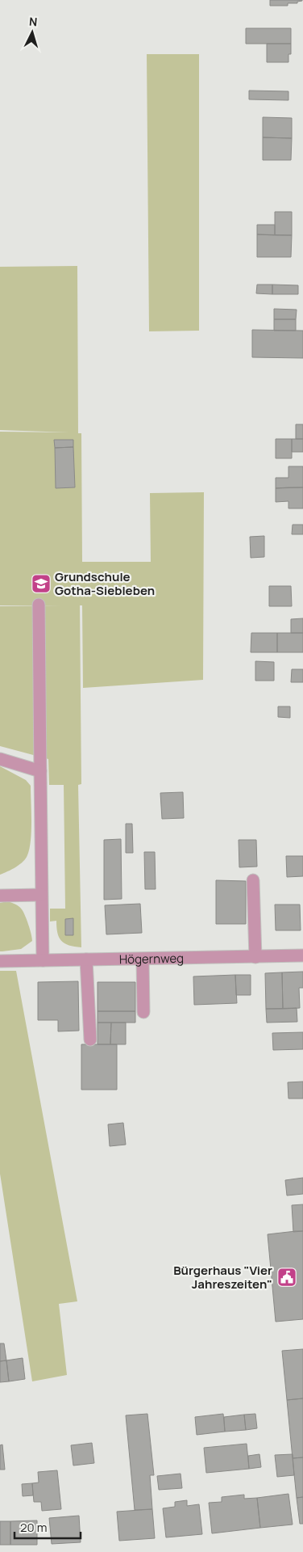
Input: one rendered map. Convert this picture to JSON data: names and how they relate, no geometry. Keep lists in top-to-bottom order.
{
  "streets": {
    "street": ["Högernweg"]
  },
  "places": {
    "school or university": ["Grundschule Gotha-Siebleben"],
    "public building": ["Bürgerhaus \"Vier Jahreszeiten\""]
  },
  "scale_bar": "20 m",
  "north": "top"
}
